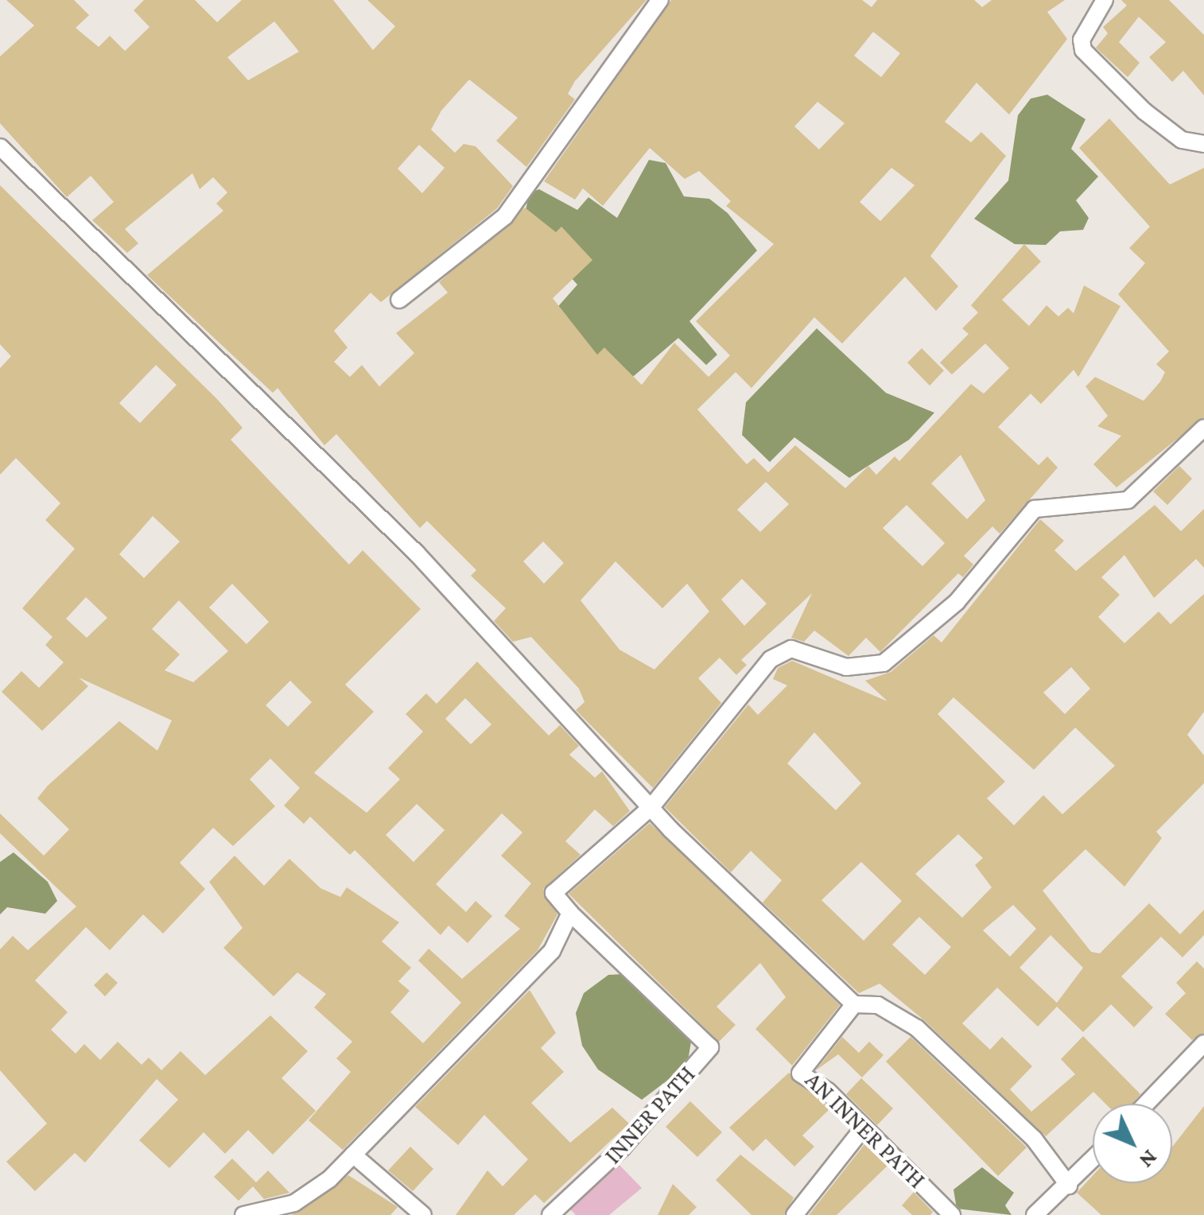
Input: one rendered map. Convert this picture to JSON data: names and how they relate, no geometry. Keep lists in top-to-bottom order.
{
  "streets": {
    "street": ["INNER PATH", "AN INNER PATH"]
  },
  "north": "bottom right"
}
